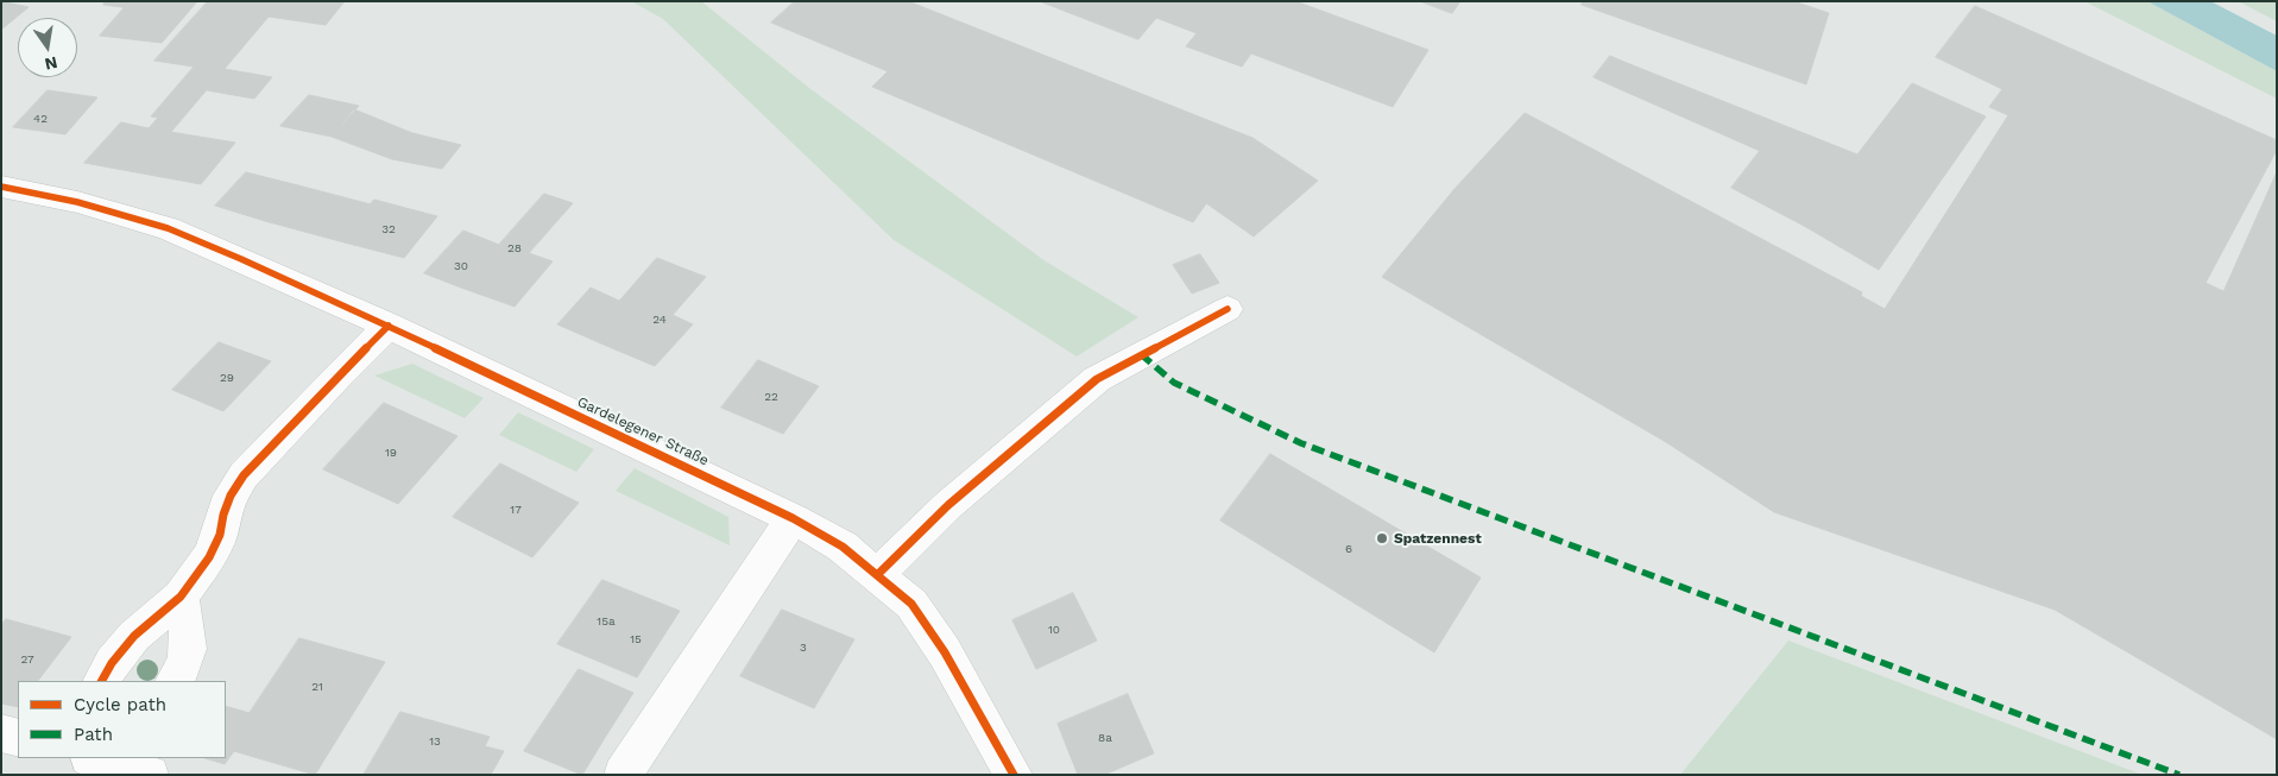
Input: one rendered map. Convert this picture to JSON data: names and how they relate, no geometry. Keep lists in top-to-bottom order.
{
  "streets": {
    "street": ["Gardelegener Straße"]
  },
  "places": ["Spatzennest"],
  "house_numbers": [
    "42",
    "32",
    "28",
    "30",
    "24",
    "29",
    "22",
    "19",
    "17",
    "6",
    "15a",
    "10",
    "15",
    "3",
    "27",
    "21",
    "8a",
    "13"
  ],
  "legend": ["Cycle path", "Path"],
  "north": "bottom"
}
